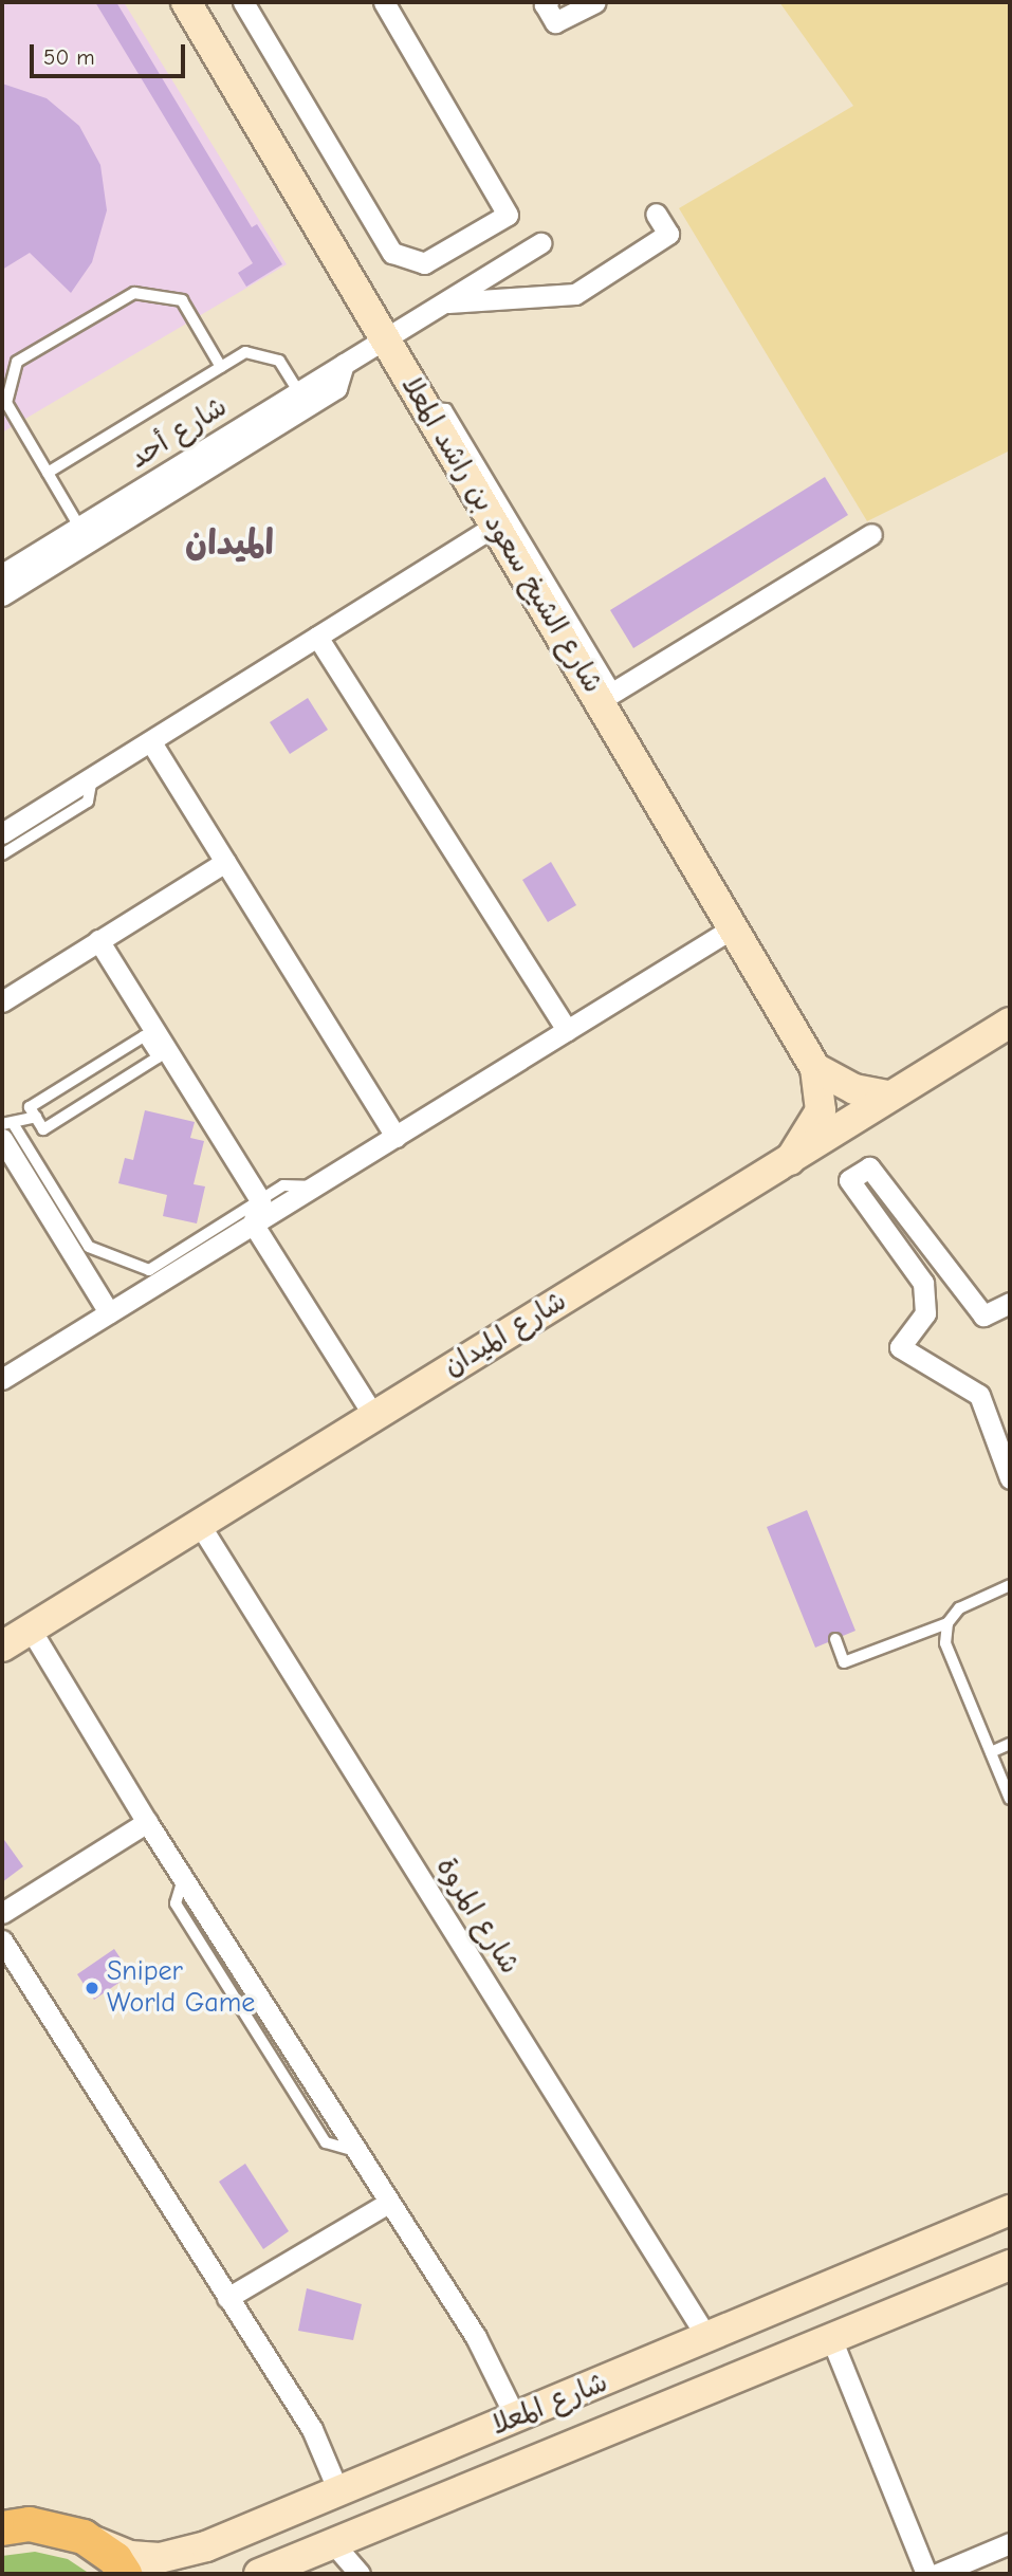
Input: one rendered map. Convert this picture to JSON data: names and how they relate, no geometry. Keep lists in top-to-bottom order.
{
  "streets": {
    "street": [
      "شارع أحد",
      "شارع الشيخ سعود بن راشد المعلا",
      "شارع الميدان",
      "شارع المروة",
      "شارع المعلا"
    ]
  },
  "crossings": [
    ["شارع أحد", "شارع الشيخ سعود بن راشد المعلا"],
    ["شارع الشيخ سعود بن راشد المعلا", "شارع الميدان"],
    ["شارع الميدان", "شارع المروة"],
    ["شارع المروة", "شارع المعلا"]
  ],
  "districts": ["الميدان"],
  "places": ["Sniper World Game"],
  "scale_bar": "50 m"
}
